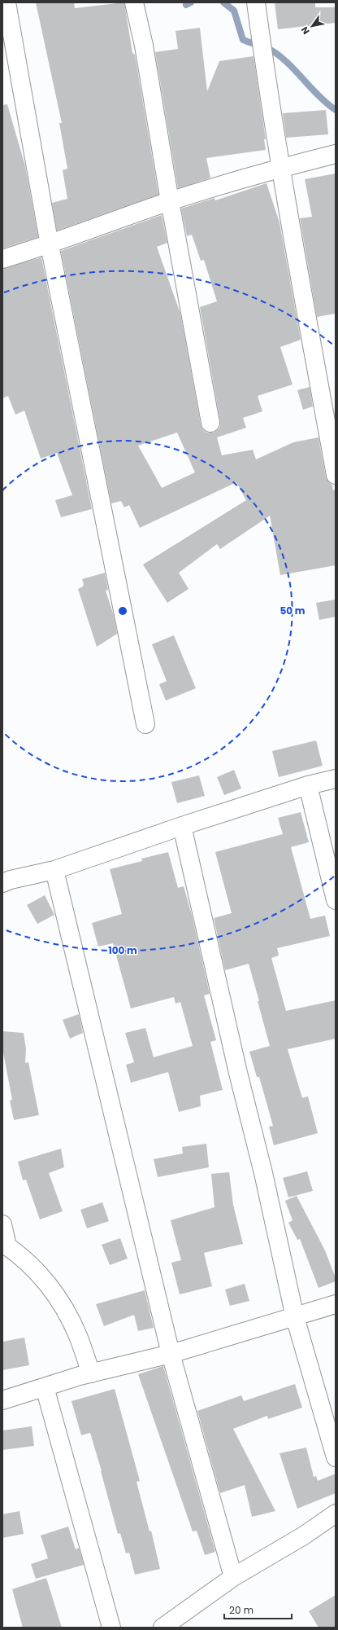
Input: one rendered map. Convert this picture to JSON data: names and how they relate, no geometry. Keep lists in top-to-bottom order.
{
  "scale_bar": "20 m",
  "north": "bottom left",
  "rings": ["50 m", "100 m"]
}
